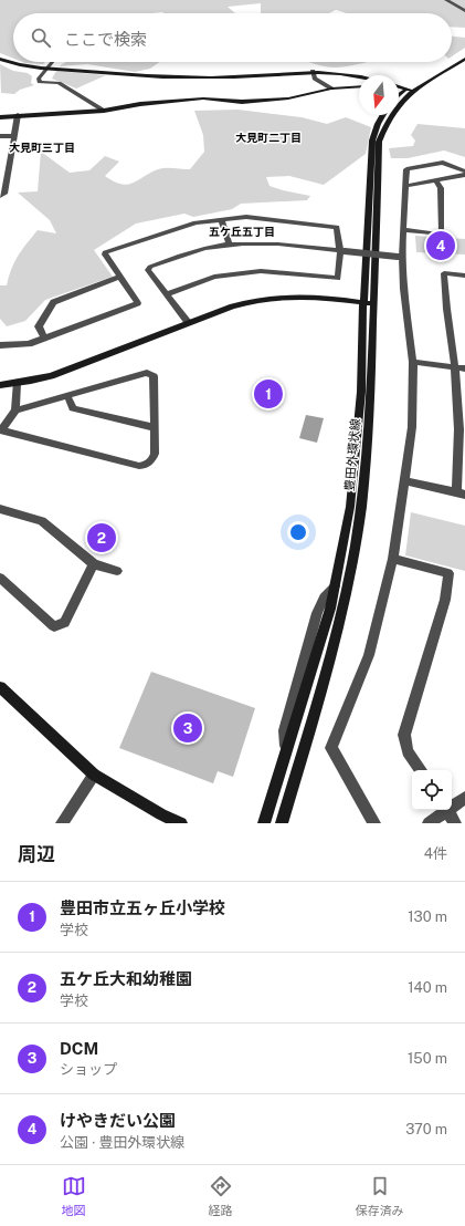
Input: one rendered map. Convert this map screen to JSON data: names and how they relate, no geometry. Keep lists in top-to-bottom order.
{
  "streets": {
    "street": ["豊田外環状線"]
  },
  "districts": ["大見町二丁目", "大見町三丁目", "五ケ丘五丁目"],
  "north": "bottom",
  "page": {
    "search": "ここで検索",
    "pins": [
      "4",
      "1",
      "2",
      "3"
    ],
    "heading": ["周辺", "4件"],
    "list": [
      {
        "mark": "1",
        "name": "豊田市立五ヶ丘小学校",
        "note": "学校",
        "value": "130 m"
      },
      {
        "mark": "2",
        "name": "五ケ丘大和幼稚園",
        "note": "学校",
        "value": "140 m"
      },
      {
        "mark": "3",
        "name": "DCM",
        "note": "ショップ",
        "value": "150 m"
      },
      {
        "mark": "4",
        "name": "けやきだい公園",
        "note": "公園 · 豊田外環状線",
        "value": "370 m"
      }
    ],
    "nav": ["地図", "経路", "保存済み"]
  }
}
